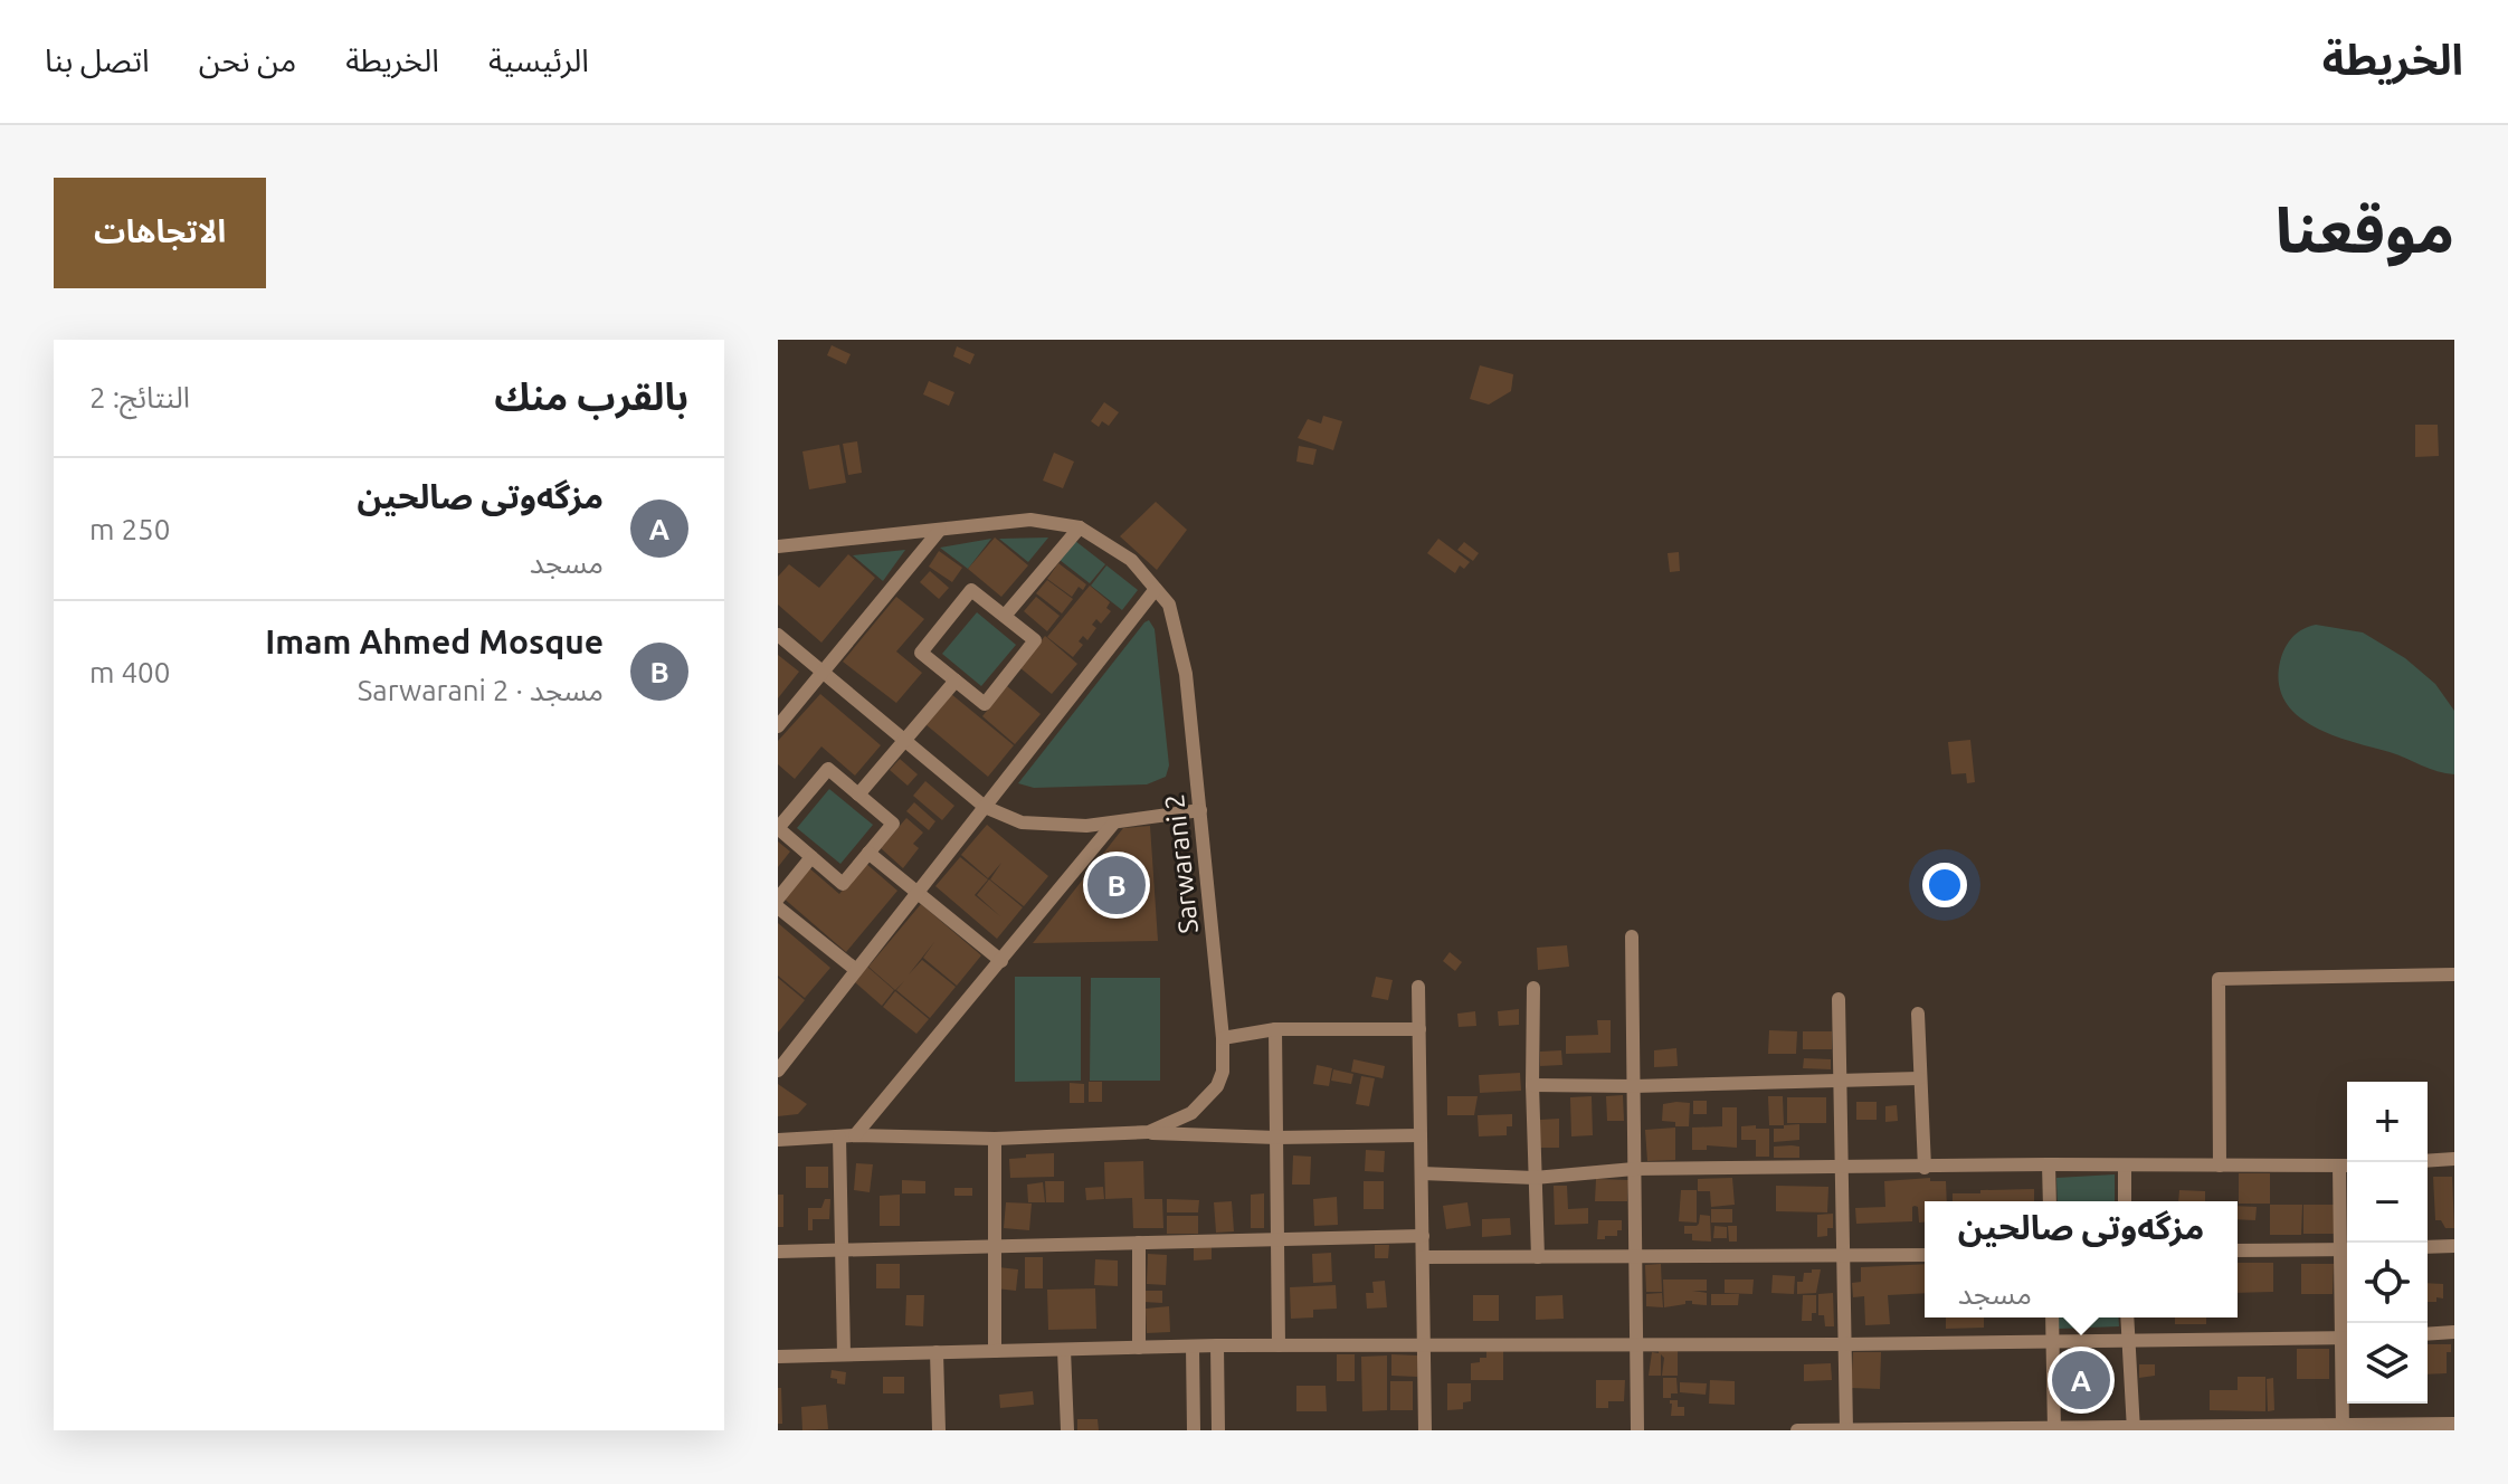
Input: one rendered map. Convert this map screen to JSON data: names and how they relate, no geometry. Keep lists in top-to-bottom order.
{
  "streets": {
    "street": ["Sarwarani 2"]
  },
  "page": {
    "header": "الخريطة",
    "nav": [
      "الرئيسية",
      "الخريطة",
      "من نحن",
      "اتصل بنا"
    ],
    "title": "موقعنا",
    "buttons": "الاتجاهات",
    "heading": ["بالقرب منك", "النتائج: 2"],
    "list": [
      {
        "mark": "A",
        "name": "مزگەوتی صالحین",
        "note": "مسجد",
        "value": "250 m"
      },
      {
        "mark": "B",
        "name": "Imam Ahmed Mosque",
        "note": "مسجد · Sarwarani 2",
        "value": "400 m"
      }
    ],
    "pins": ["B", "A"],
    "map_buttons": ["+", "−"],
    "popup": ["مزگەوتی صالحین", "مسجد"]
  }
}
